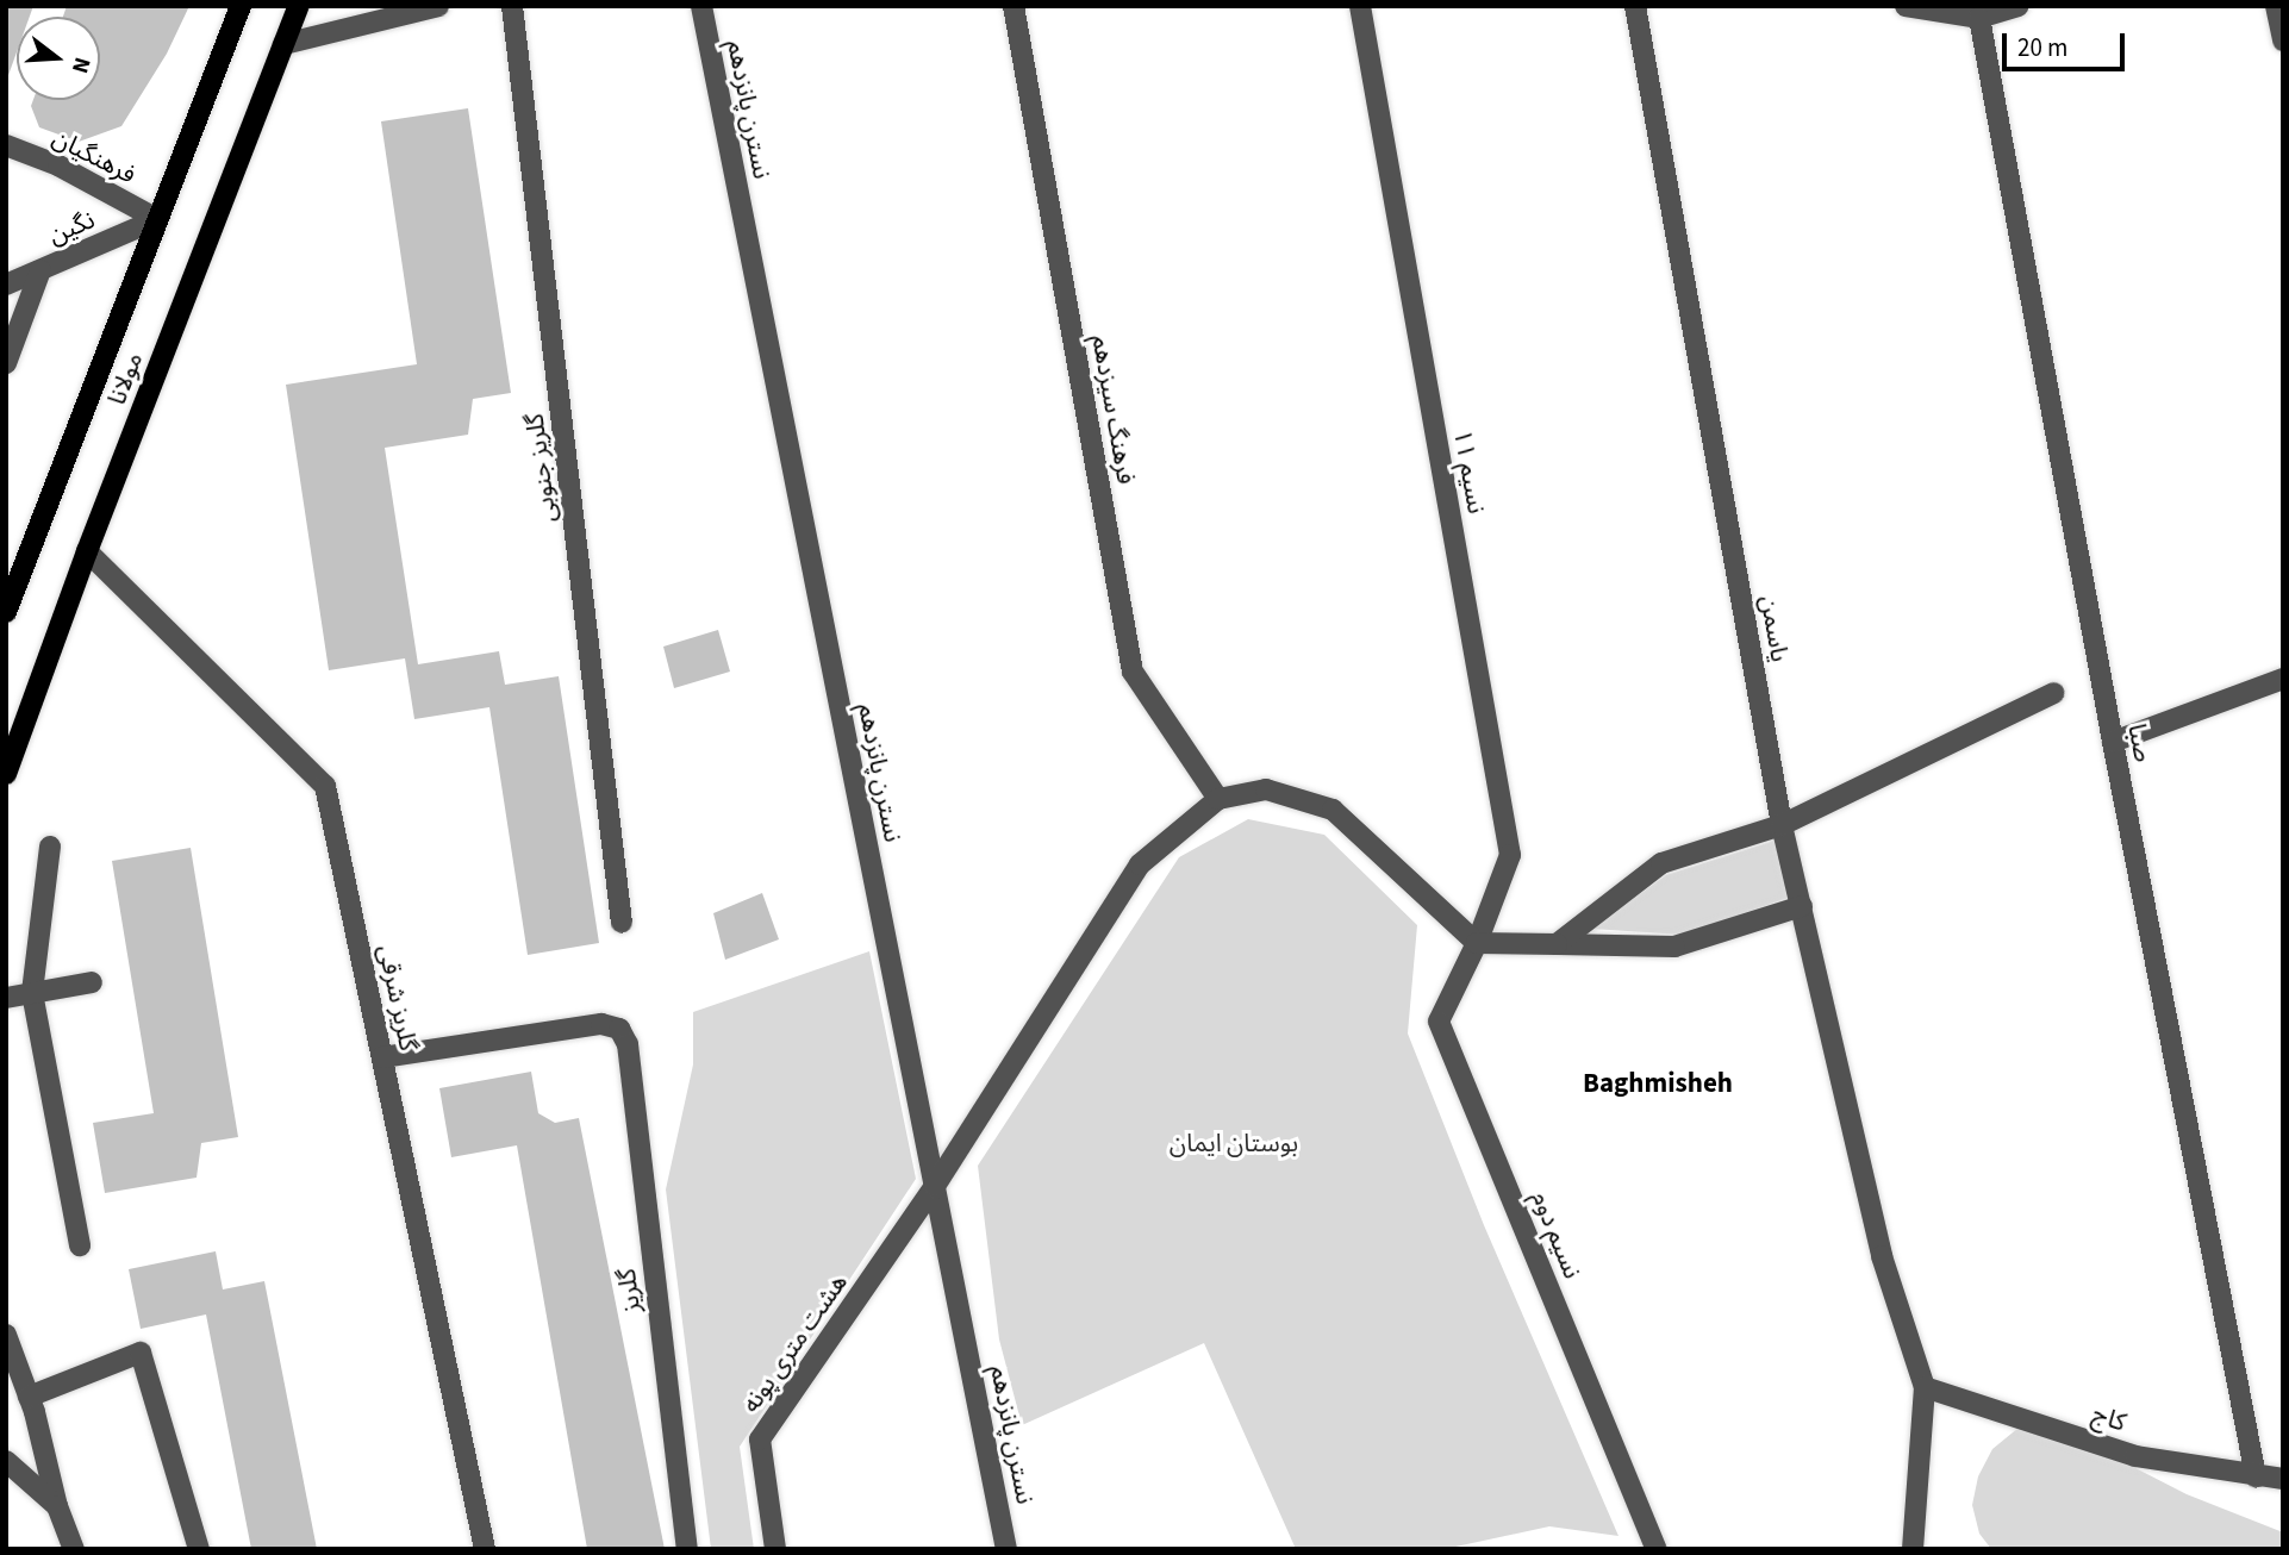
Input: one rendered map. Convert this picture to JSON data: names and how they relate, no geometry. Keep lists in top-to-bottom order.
{
  "streets": {
    "main road": ["مولانا"],
    "street": [
      "نسترن پانزدهم",
      "فرهنگیان",
      "نگین",
      "فرهنگ سیزدهم",
      "گلریز جنوبی",
      "نسیم ۱۱",
      "یاسمن",
      "صبا",
      "گلریز شرقی",
      "نسیم دوم",
      "گلریز",
      "هشت متری پونه",
      "کاج"
    ]
  },
  "crossings": [
    ["نسترن پانزدهم", "هشت متری پونه"],
    ["فرهنگیان", "نگین"],
    ["فرهنگیان", "مولانا"],
    ["نگین", "مولانا"],
    ["مولانا", "گلریز شرقی"],
    ["فرهنگ سیزدهم", "هشت متری پونه"],
    ["نسیم ۱۱", "نسیم دوم"],
    ["یاسمن", "کاج"],
    ["صبا", "کاج"],
    ["گلریز شرقی", "گلریز"]
  ],
  "districts": ["Baghmisheh"],
  "parks": ["بوستان ایمان"],
  "scale_bar": "20 m",
  "north": "right"
}
